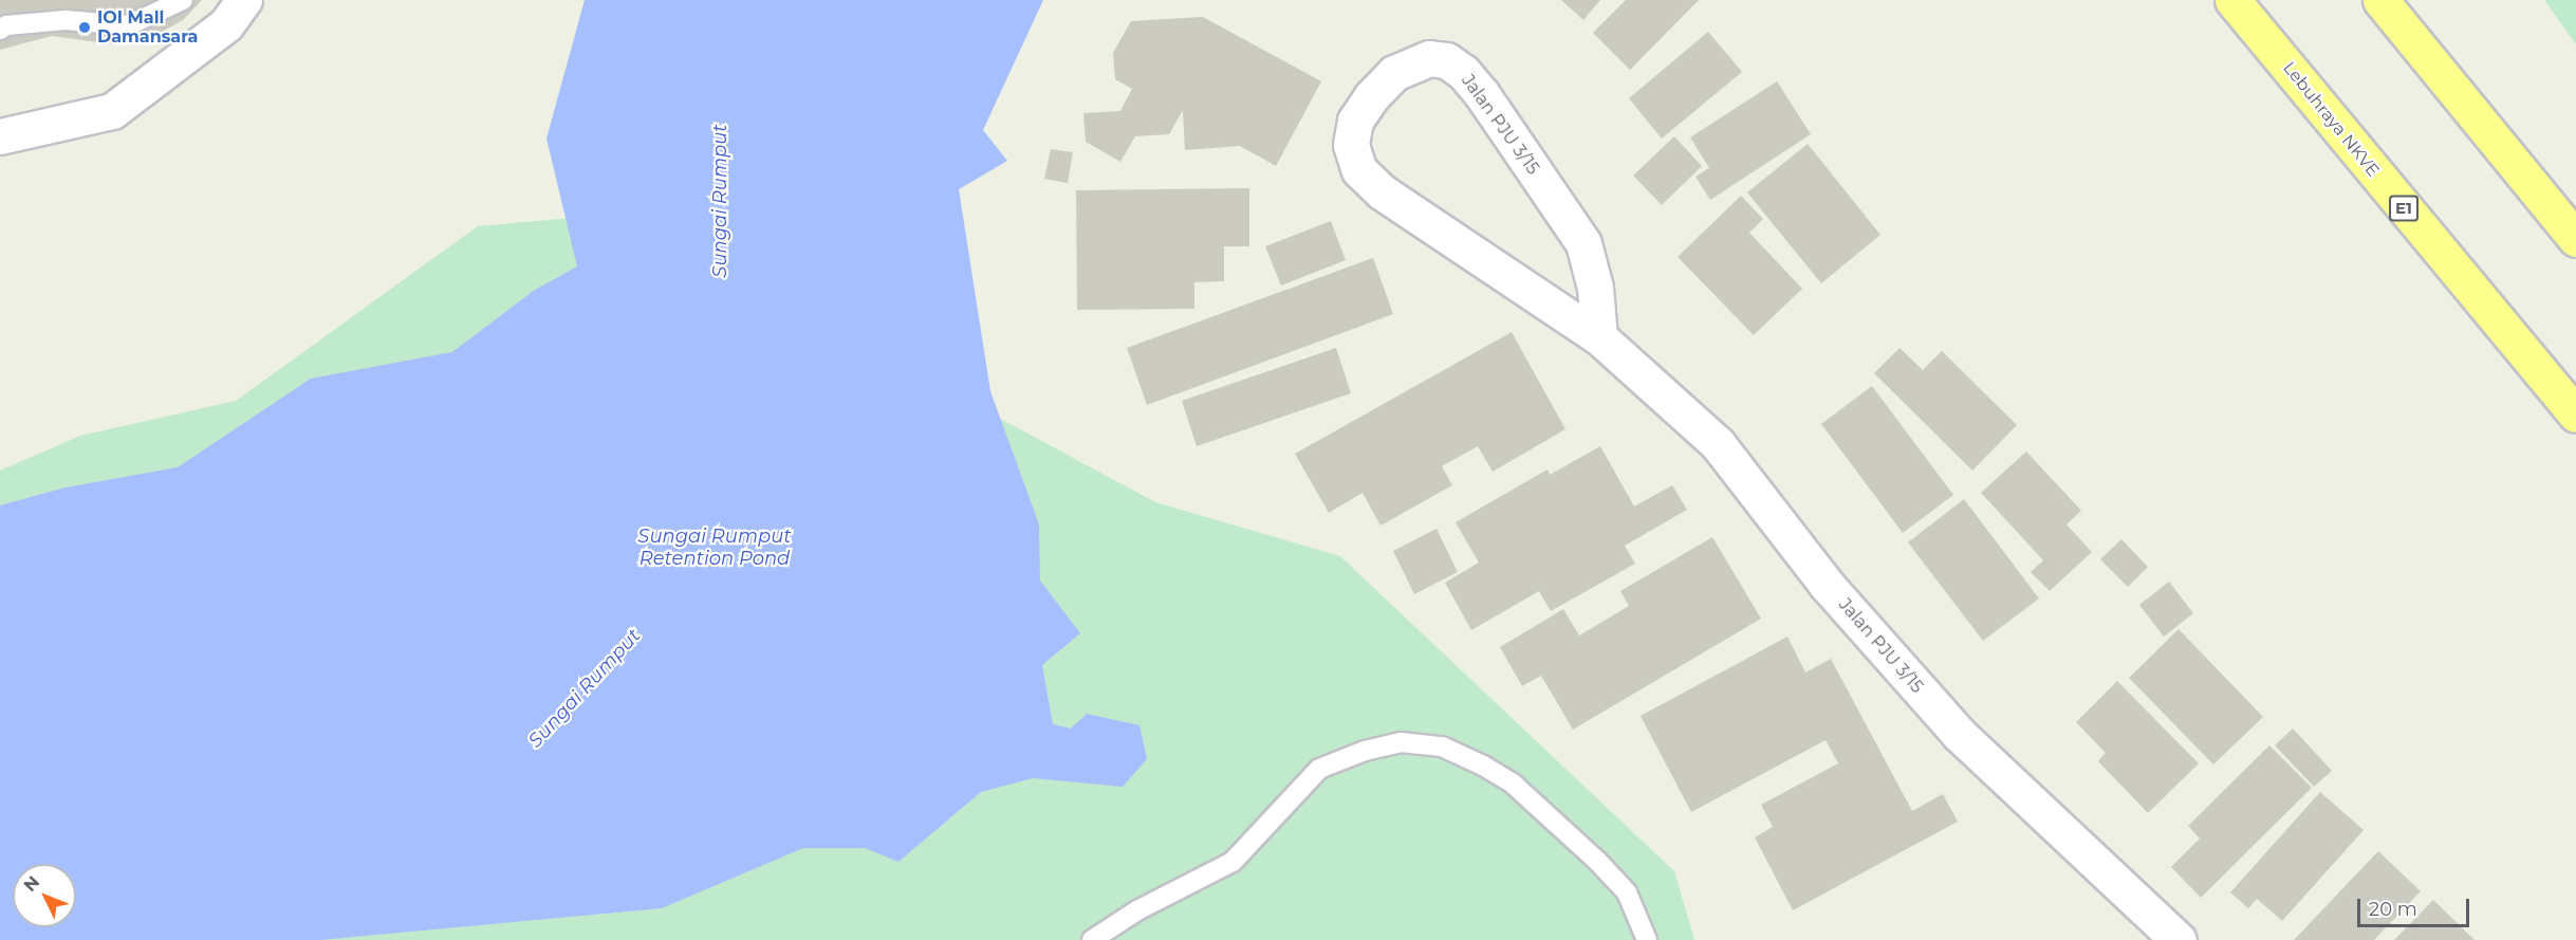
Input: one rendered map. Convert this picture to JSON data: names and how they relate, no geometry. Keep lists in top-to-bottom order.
{
  "streets": {
    "highway": ["Lebuhraya NKVE", "E1"],
    "street": ["Jalan PJU 3/15"]
  },
  "water": ["Sungai Rumput", "Sungai Rumput Retention Pond"],
  "places": ["IOI Mall Damansara"],
  "scale_bar": "20 m",
  "north": "top left"
}
